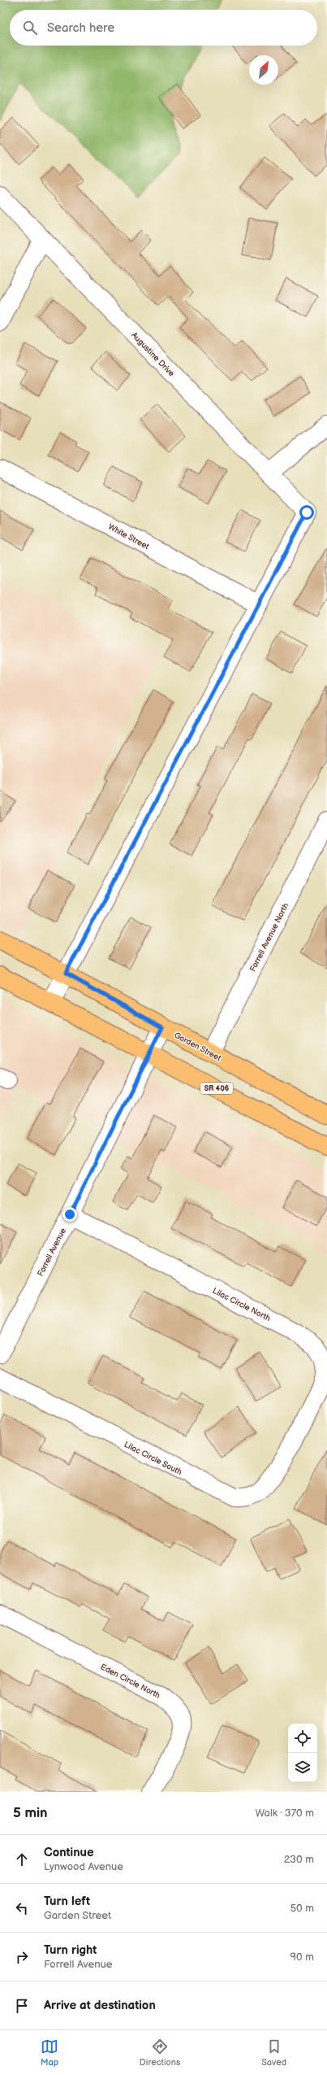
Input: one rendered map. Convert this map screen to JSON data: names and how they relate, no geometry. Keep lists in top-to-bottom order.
{
  "streets": {
    "main road": ["Garden Street", "SR 406"],
    "street": [
      "Augustine Drive",
      "White Street",
      "Forrell Avenue North",
      "Forrell Avenue",
      "Lilac Circle North",
      "Lilac Circle South",
      "Eden Circle North"
    ]
  },
  "crossings": [
    ["Augustine Drive", "White Street"],
    ["Forrell Avenue North", "Garden Street"],
    ["Garden Street", "Forrell Avenue"],
    ["SR 406", "Forrell Avenue"],
    ["Forrell Avenue", "Lilac Circle North"],
    ["Lilac Circle North", "Lilac Circle South"]
  ],
  "north": "top right",
  "page": {
    "search": "Search here",
    "heading": ["5 min", "Walk · 370 m"],
    "list": [
      ["Continue", "Lynwood Avenue", "230 m"],
      ["Turn left", "Garden Street", "50 m"],
      ["Turn right", "Forrell Avenue", "90 m"],
      "Arrive at destination"
    ],
    "nav": ["Map", "Directions", "Saved"]
  }
}
